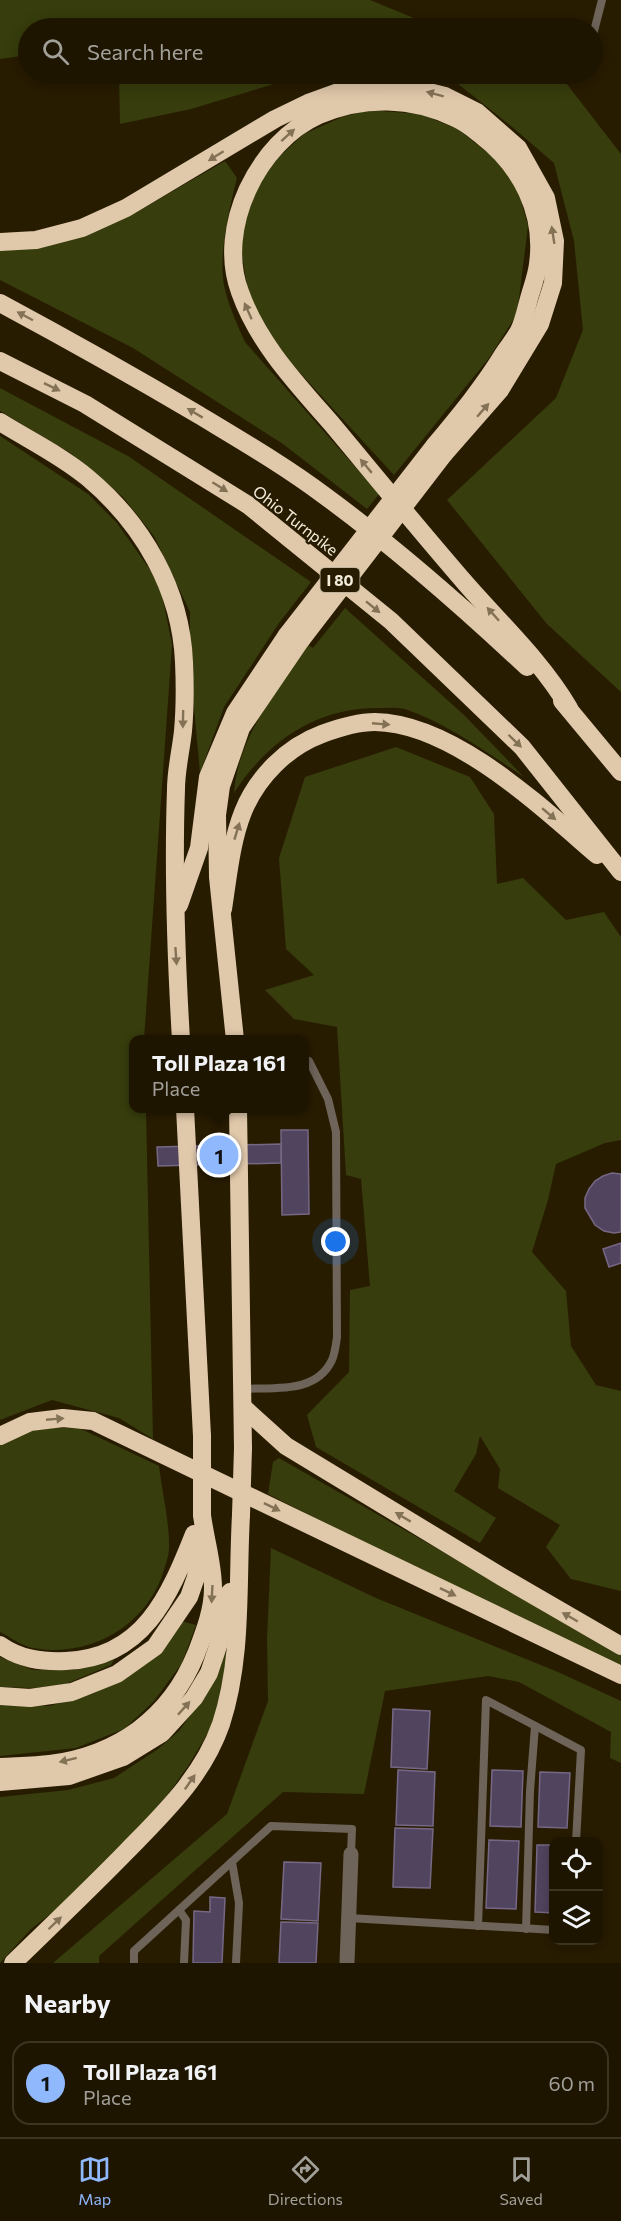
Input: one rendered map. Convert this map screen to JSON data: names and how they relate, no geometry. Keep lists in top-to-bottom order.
{
  "streets": {
    "highway": ["Ohio Turnpike", "I 80"]
  },
  "page": {
    "search": "Search here",
    "popup": ["Toll Plaza 161", "Place"],
    "pins": "1",
    "heading": "Nearby",
    "list": [
      {
        "mark": "1",
        "name": "Toll Plaza 161",
        "note": "Place",
        "value": "60 m"
      }
    ],
    "nav": ["Map", "Directions", "Saved"]
  }
}
